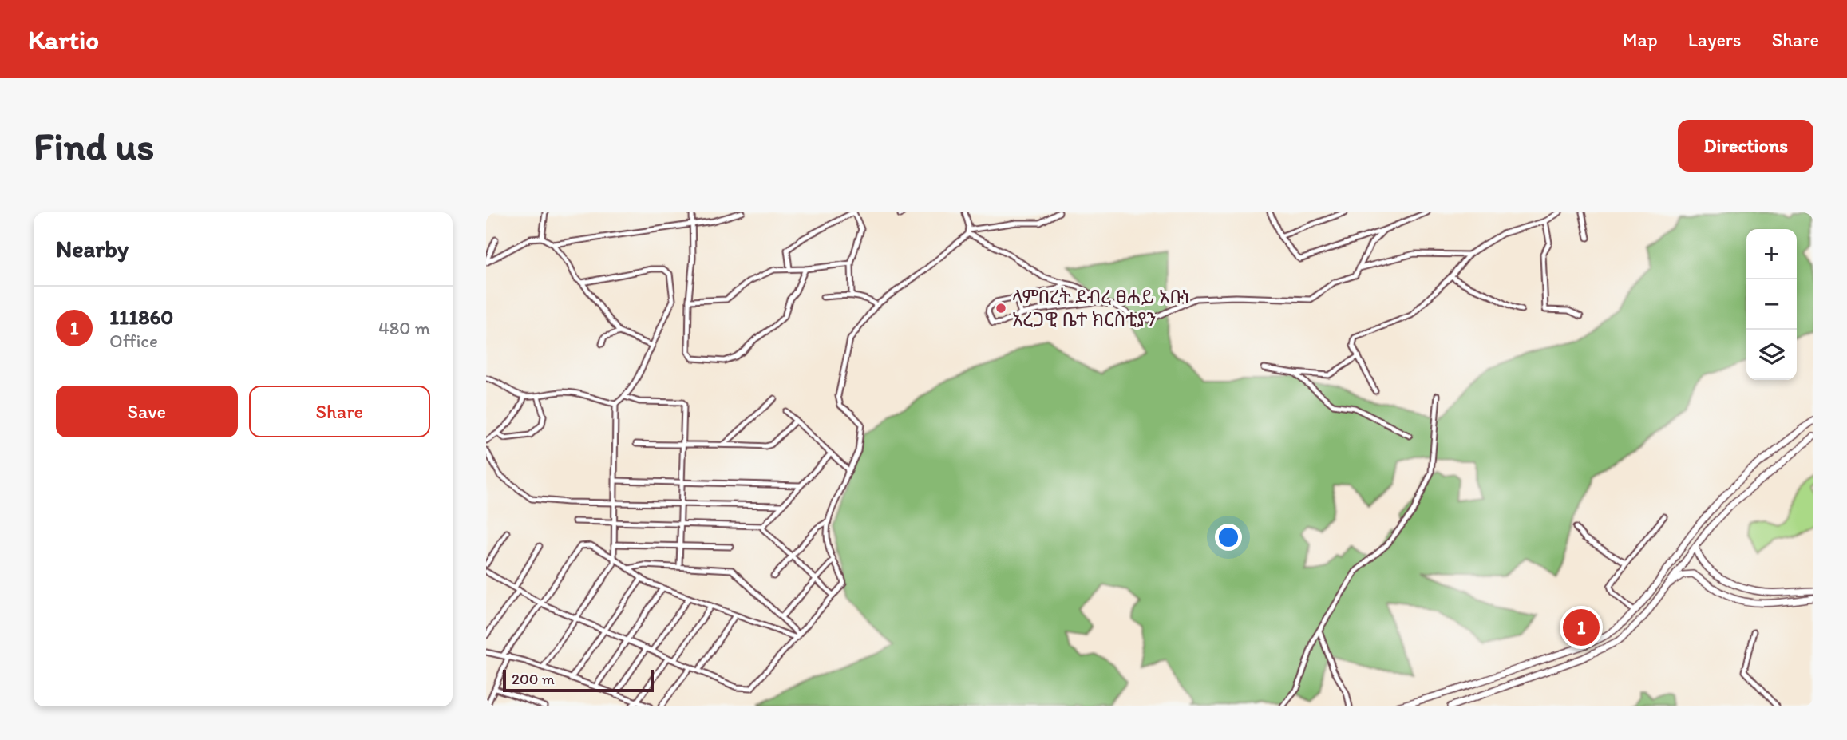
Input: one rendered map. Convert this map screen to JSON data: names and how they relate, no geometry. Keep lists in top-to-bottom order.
{
  "places": ["ላምበረት ደብረ ፀሐይ አቡነ አረጋዊ ቤተ ክርስቲያን"],
  "scale_bar": "200 m",
  "page": {
    "header": "Kartio",
    "nav": ["Map", "Layers", "Share"],
    "buttons": [
      "Directions",
      ["Save", "Share"]
    ],
    "title": "Find us",
    "heading": "Nearby",
    "map_buttons": ["+", "−"],
    "list": [
      {
        "mark": "1",
        "name": "111860",
        "note": "Office",
        "value": "480 m"
      }
    ],
    "pins": "1",
    "scale": "200 m"
  }
}
